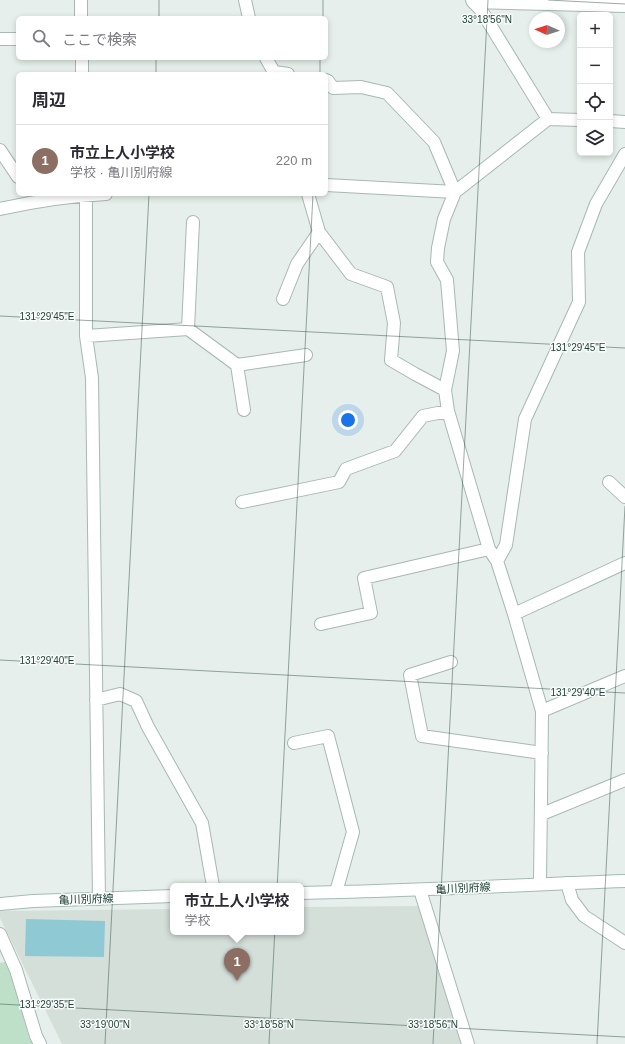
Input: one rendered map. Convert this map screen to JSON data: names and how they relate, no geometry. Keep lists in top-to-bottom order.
{
  "streets": {
    "street": ["亀川別府線"]
  },
  "north": "left",
  "page": {
    "map_buttons": ["+", "−"],
    "search": "ここで検索",
    "heading": "周辺",
    "list": [
      {
        "mark": "1",
        "name": "市立上人小学校",
        "note": "学校 · 亀川別府線",
        "value": "220 m"
      }
    ],
    "popup": ["市立上人小学校", "学校"],
    "pins": "1"
  },
  "coordinates": [
    "33°18'56\"N",
    "131°29'45\"E",
    "131°29'40\"E",
    "131°29'35\"E",
    "33°19'00\"N",
    "33°18'58\"N"
  ]
}
